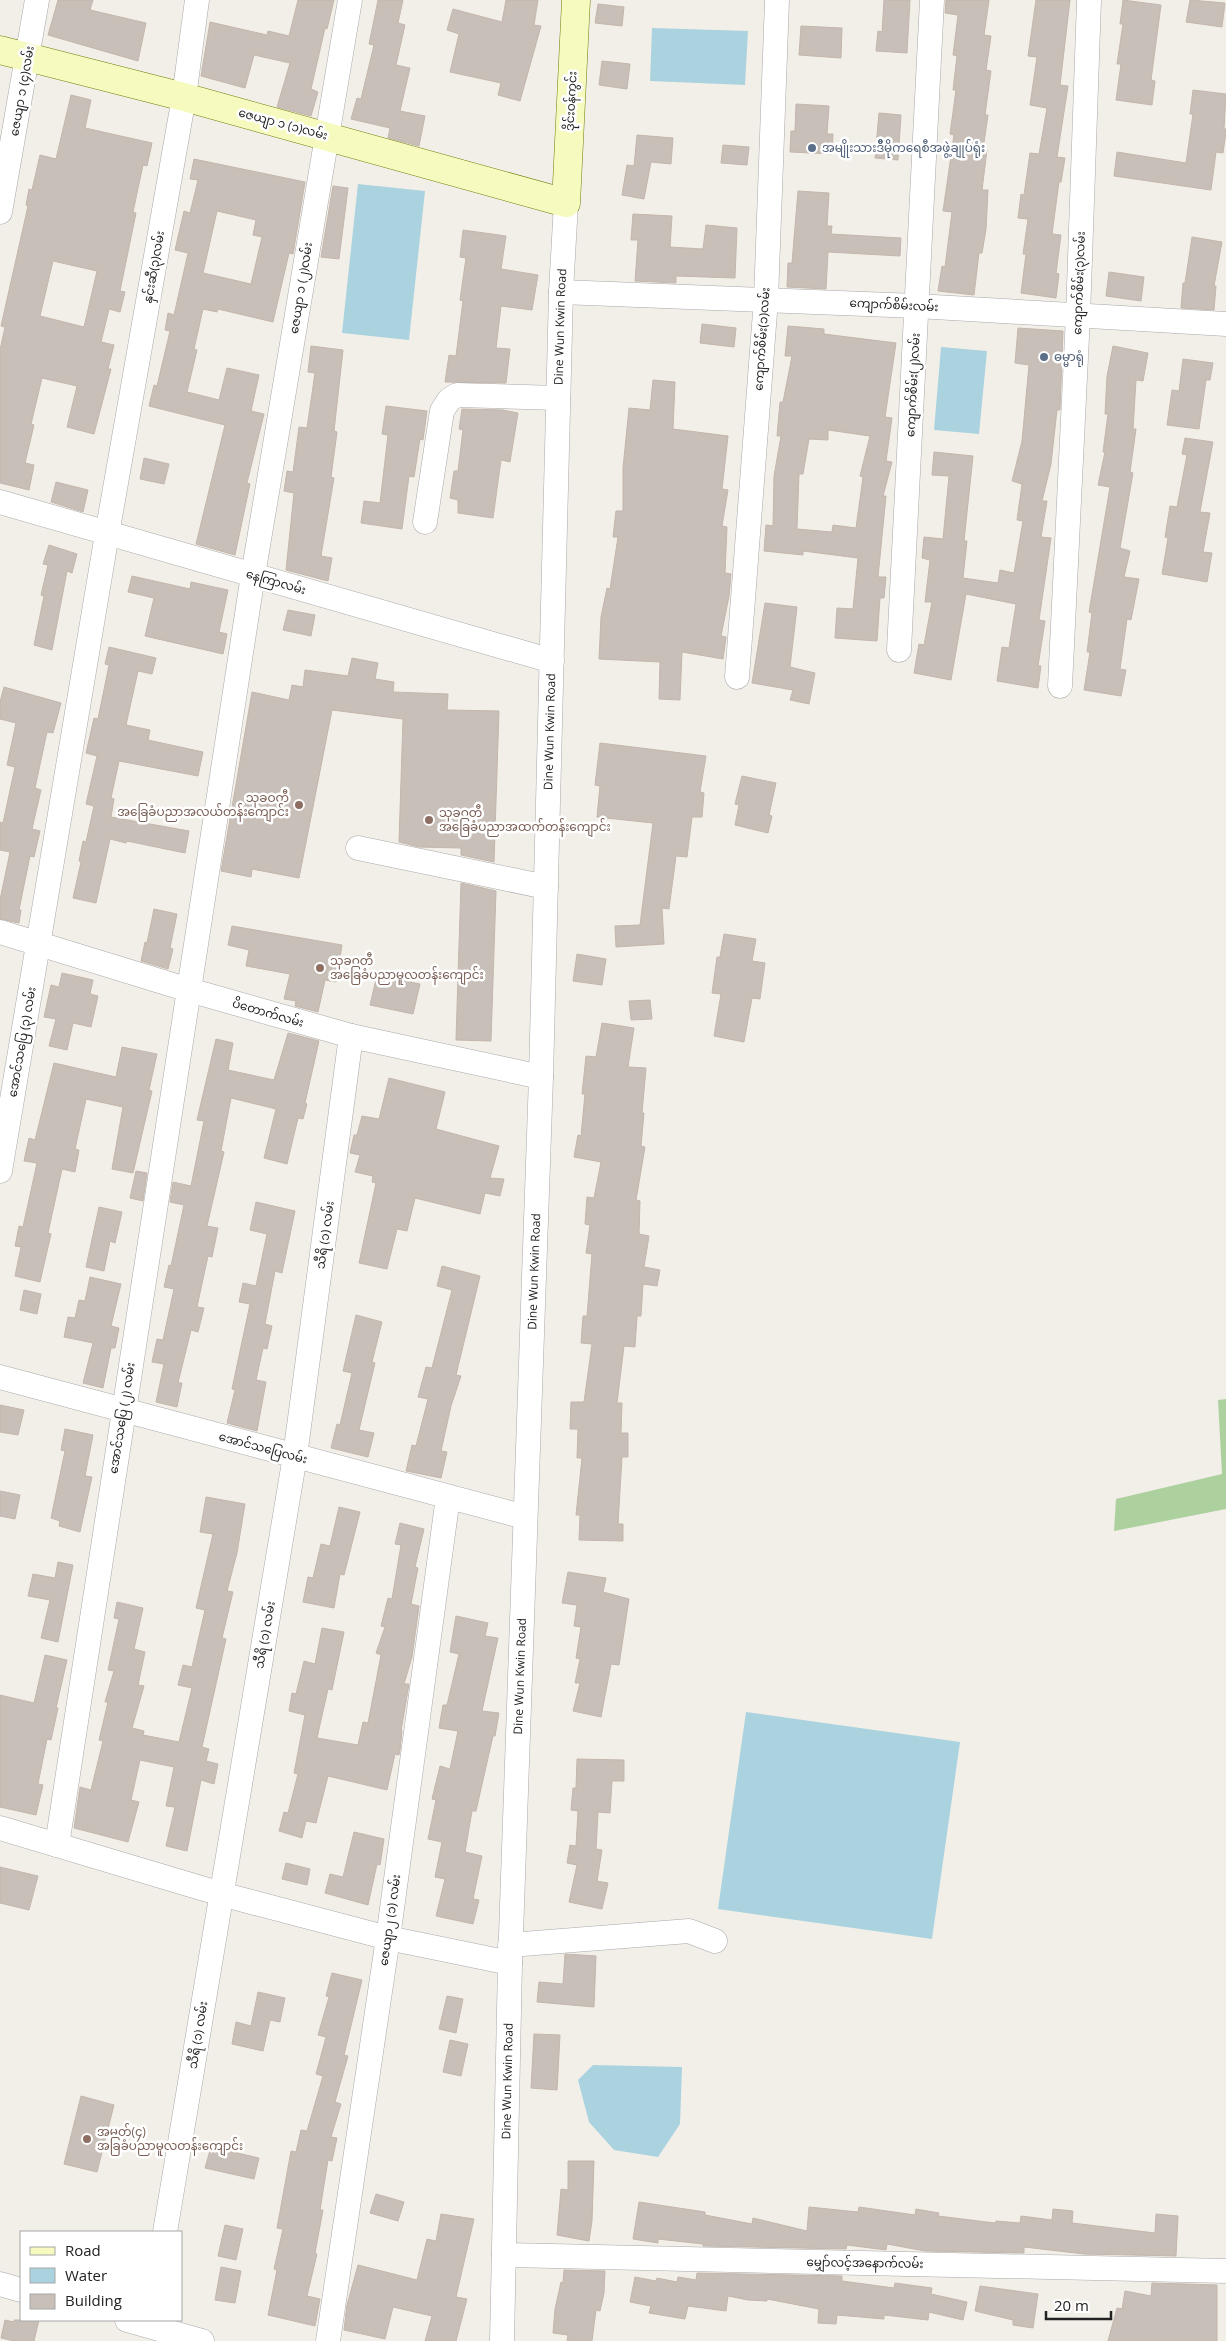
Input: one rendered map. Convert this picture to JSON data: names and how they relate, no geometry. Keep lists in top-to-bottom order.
{
  "streets": {
    "street": [
      "ဇေယျာ ၁ (၄)လမ်း",
      "ဒိုင်းဝန်ကွင်း",
      "ဇေယျာ ၁ (၁)လမ်း",
      "နှင်းဆီ(၃)လမ်း",
      "ကျောက်စိမ်း(၃)လမ်း",
      "ဇေယျာ ၁ (၂)လမ်း",
      "ကျောက်စိမ်းလမ်း",
      "Dine Wun Kwin Road",
      "ကျောက်စိမ်း(၁)လမ်း",
      "ကျောက်စိမ်း(၂)လမ်း",
      "နေကြာလမ်း",
      "ပိတောက်လမ်း",
      "အောင်သပြေ (၃) လမ်း",
      "သီရိ (၁) လမ်း",
      "အောင်သပြေ (၂) လမ်း",
      "အောင်သပြေလမ်း",
      "ဇေယျာ၂ (၁) လမ်း",
      "မျှော်လင့်အနောက်လမ်း"
    ]
  },
  "crossings": [
    ["ဇေယျာ ၁ (၄)လမ်း", "ဇေယျာ ၁ (၁)လမ်း"],
    ["ဒိုင်းဝန်ကွင်း", "ဇေယျာ ၁ (၁)လမ်း"],
    ["ဒိုင်းဝန်ကွင်း", "Dine Wun Kwin Road"],
    ["ဇေယျာ ၁ (၁)လမ်း", "နှင်းဆီ(၃)လမ်း"],
    ["ဇေယျာ ၁ (၁)လမ်း", "ဇေယျာ ၁ (၂)လမ်း"],
    ["ဇေယျာ ၁ (၁)လမ်း", "Dine Wun Kwin Road"],
    ["နှင်းဆီ(၃)လမ်း", "နေကြာလမ်း"],
    ["နှင်းဆီ(၃)လမ်း", "ပိတောက်လမ်း"],
    ["နှင်းဆီ(၃)လမ်း", "အောင်သပြေ (၃) လမ်း"],
    ["ကျောက်စိမ်း(၃)လမ်း", "ကျောက်စိမ်းလမ်း"],
    ["ဇေယျာ ၁ (၂)လမ်း", "နေကြာလမ်း"],
    ["ဇေယျာ ၁ (၂)လမ်း", "ပိတောက်လမ်း"],
    ["ဇေယျာ ၁ (၂)လမ်း", "အောင်သပြေ (၂) လမ်း"],
    ["ကျောက်စိမ်းလမ်း", "Dine Wun Kwin Road"],
    ["ကျောက်စိမ်းလမ်း", "ကျောက်စိမ်း(၁)လမ်း"],
    ["ကျောက်စိမ်းလမ်း", "ကျောက်စိမ်း(၂)လမ်း"],
    ["Dine Wun Kwin Road", "နေကြာလမ်း"],
    ["Dine Wun Kwin Road", "ပိတောက်လမ်း"],
    ["Dine Wun Kwin Road", "အောင်သပြေလမ်း"],
    ["Dine Wun Kwin Road", "မျှော်လင့်အနောက်လမ်း"],
    ["ပိတောက်လမ်း", "အောင်သပြေ (၃) လမ်း"],
    ["ပိတောက်လမ်း", "သီရိ (၁) လမ်း"],
    ["ပိတောက်လမ်း", "အောင်သပြေ (၂) လမ်း"],
    ["သီရိ (၁) လမ်း", "အောင်သပြေလမ်း"],
    ["အောင်သပြေ (၂) လမ်း", "အောင်သပြေလမ်း"],
    ["အောင်သပြေလမ်း", "ဇေယျာ၂ (၁) လမ်း"]
  ],
  "places": [
    "အမျိုးသားဒိီမိုကရေစီအဖွဲ့ချုပ်ရုံး",
    "ဓမ္မာရုံ",
    "သုခဝတီ အခြေခံပညာအလယ်တန်းကျောင်း",
    "သုခဝတီ အခြေခံပညာအထက်တန်းကျောင်း",
    "သုခဝတီ အခြေခံပညာမူလတန်းကျောင်း",
    "အမှတ်(၄) အခြခံပညာမူလတန်းကျောင်း"
  ],
  "legend": ["Road", "Water", "Building"],
  "scale_bar": "20 m"
}
